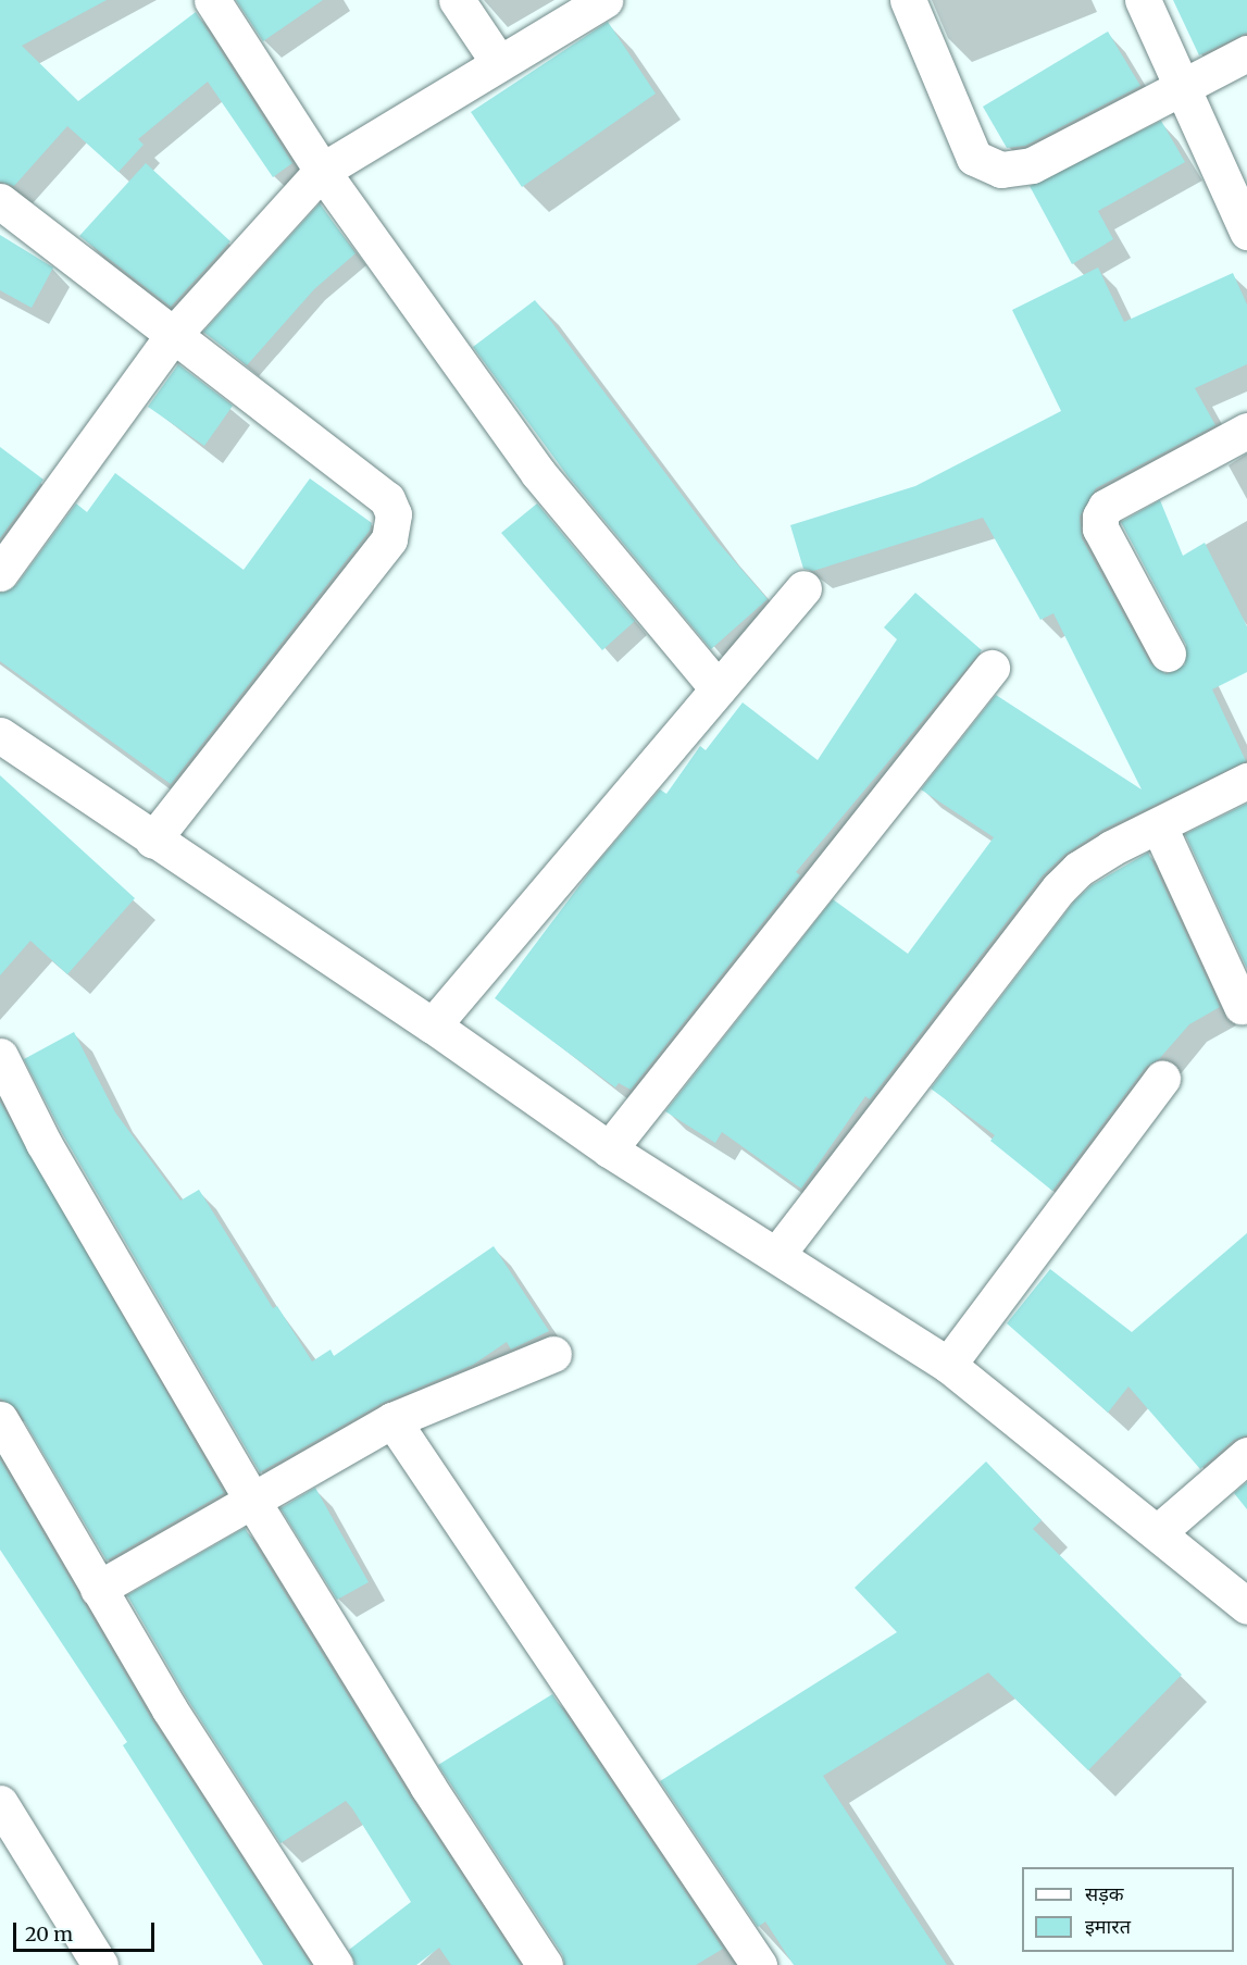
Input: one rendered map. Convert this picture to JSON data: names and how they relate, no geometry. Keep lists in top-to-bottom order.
{
  "legend": ["सड़क", "इमारत"],
  "scale_bar": "20 m"
}
